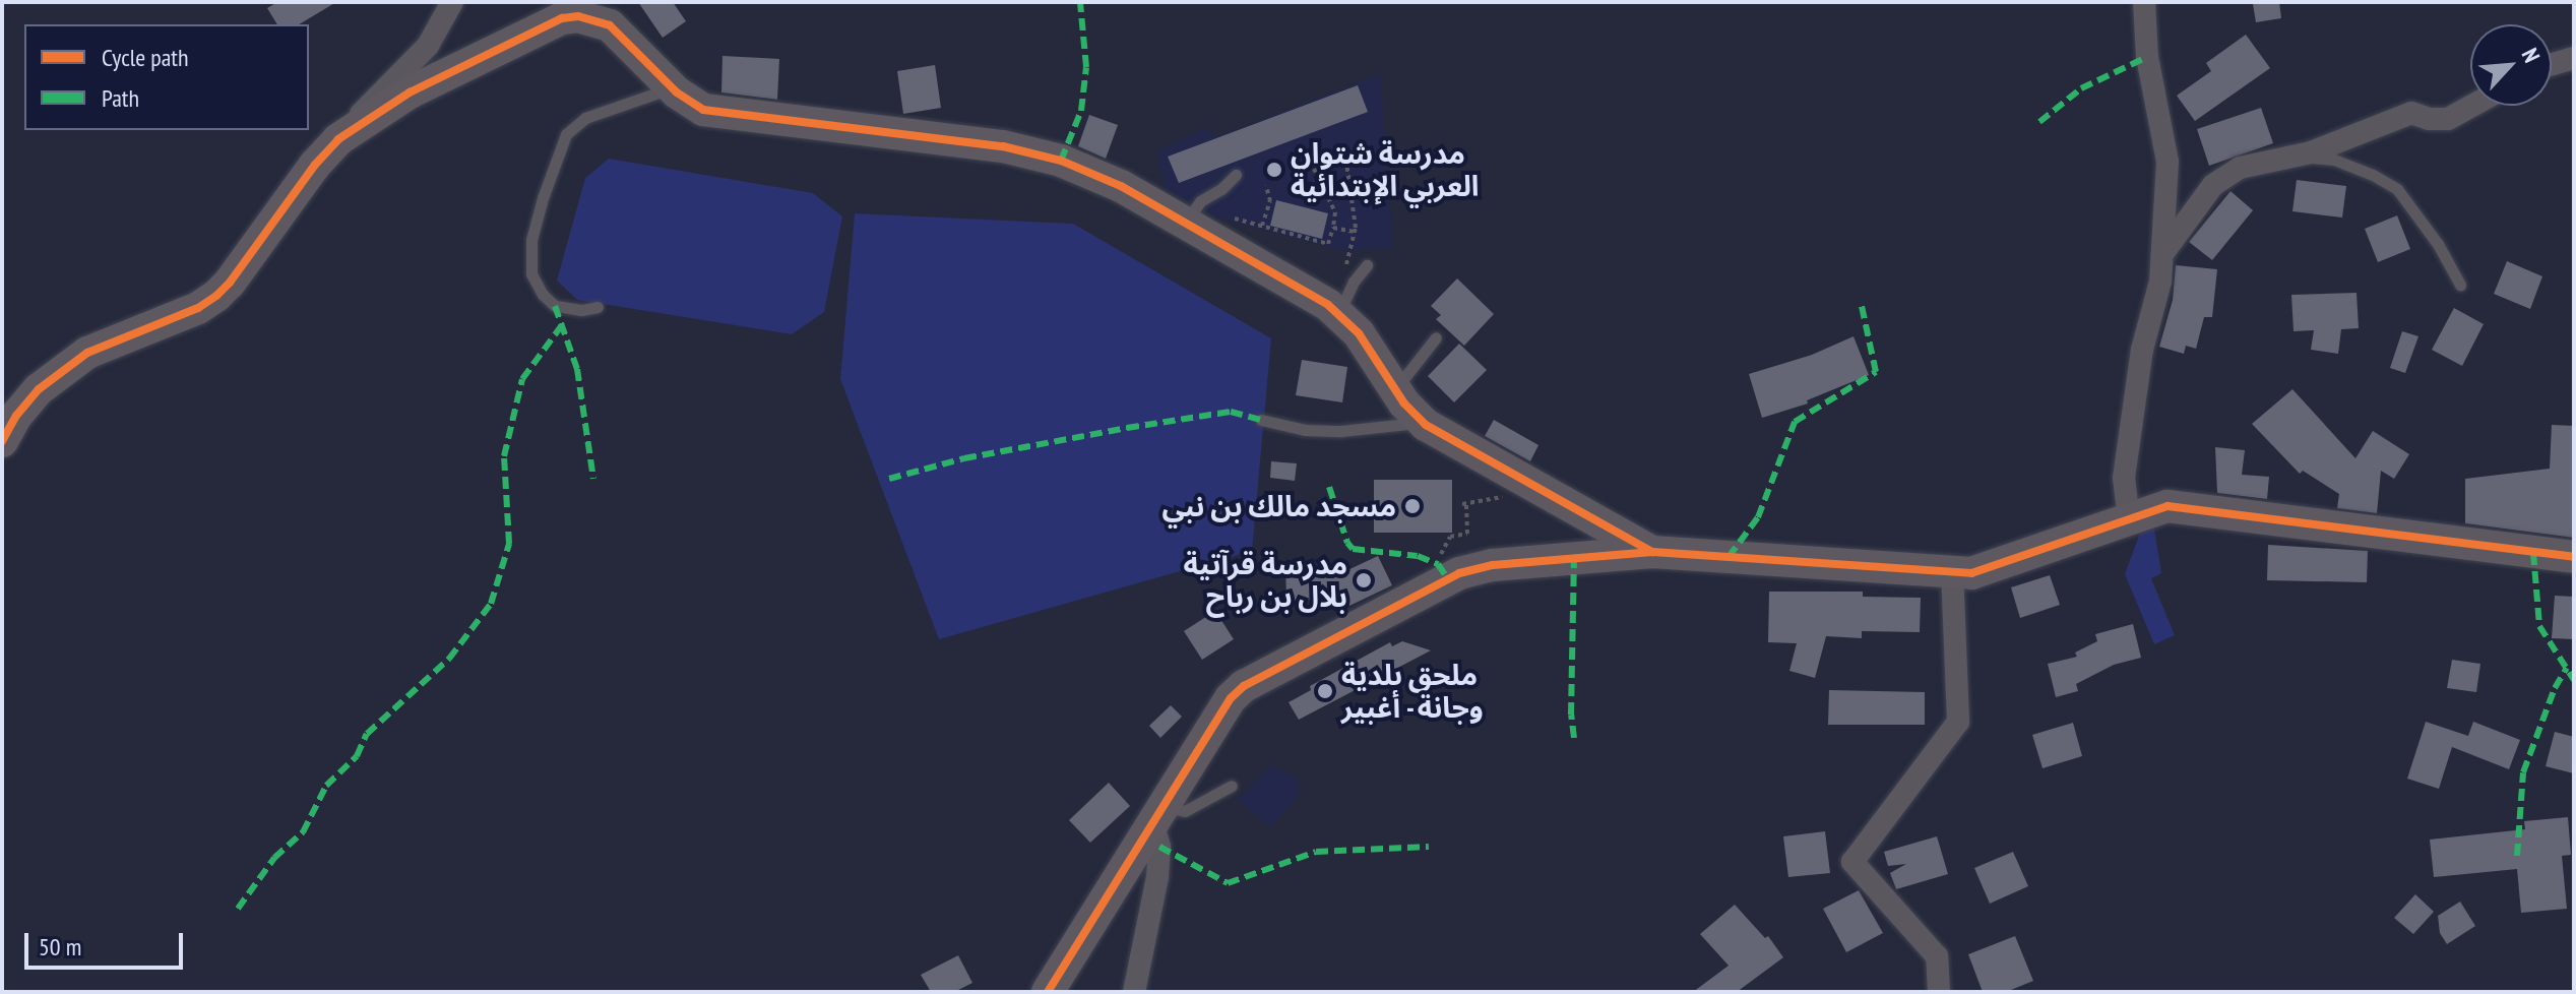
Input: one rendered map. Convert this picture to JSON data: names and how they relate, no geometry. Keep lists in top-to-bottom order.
{
  "places": [
    "مدرسة شتوان العربي الإبتدائية",
    "مسجد مالك بن نبي",
    "مدرسة قرآتية بلال بن رباح",
    "ملحق بلدية وجانة - أغبير"
  ],
  "legend": ["Cycle path", "Path"],
  "scale_bar": "50 m",
  "north": "top right"
}
